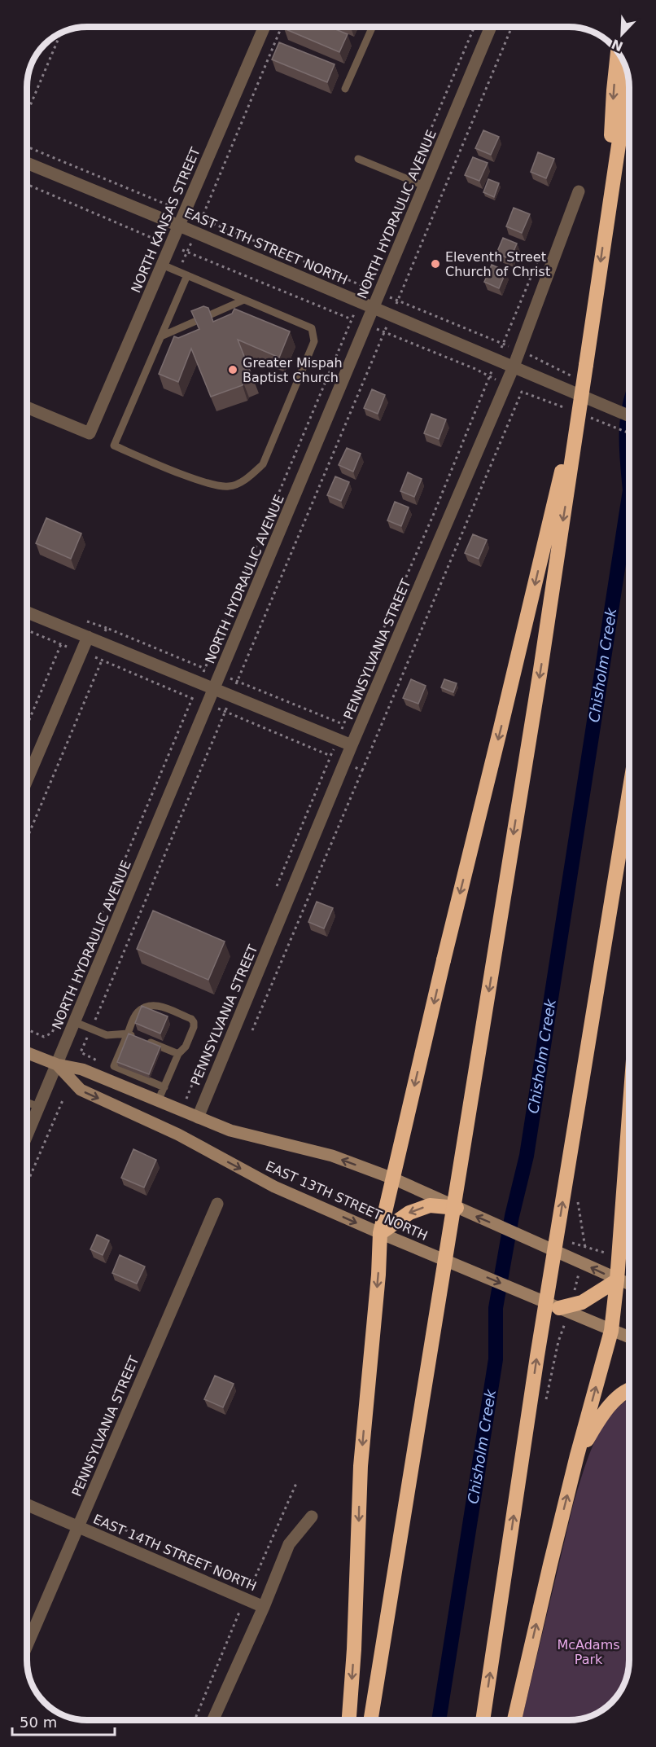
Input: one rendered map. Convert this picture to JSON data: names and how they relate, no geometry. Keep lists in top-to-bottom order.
{
  "streets": {
    "main road": ["EAST 13TH STREET NORTH"],
    "street": [
      "NORTH HYDRAULIC AVENUE",
      "NORTH KANSAS STREET",
      "EAST 11TH STREET NORTH",
      "PENNSYLVANIA STREET",
      "EAST 14TH STREET NORTH"
    ]
  },
  "crossings": [
    ["NORTH HYDRAULIC AVENUE", "EAST 11TH STREET NORTH"],
    ["NORTH HYDRAULIC AVENUE", "EAST 13TH STREET NORTH"],
    ["NORTH KANSAS STREET", "EAST 11TH STREET NORTH"],
    ["EAST 11TH STREET NORTH", "PENNSYLVANIA STREET"],
    ["PENNSYLVANIA STREET", "EAST 13TH STREET NORTH"],
    ["PENNSYLVANIA STREET", "EAST 14TH STREET NORTH"]
  ],
  "water": ["Chisholm Creek"],
  "parks": ["McAdams Park"],
  "places": ["Eleventh Street Church of Christ", "Greater Mispah Baptist Church"],
  "scale_bar": "50 m",
  "north": "bottom left"
}
